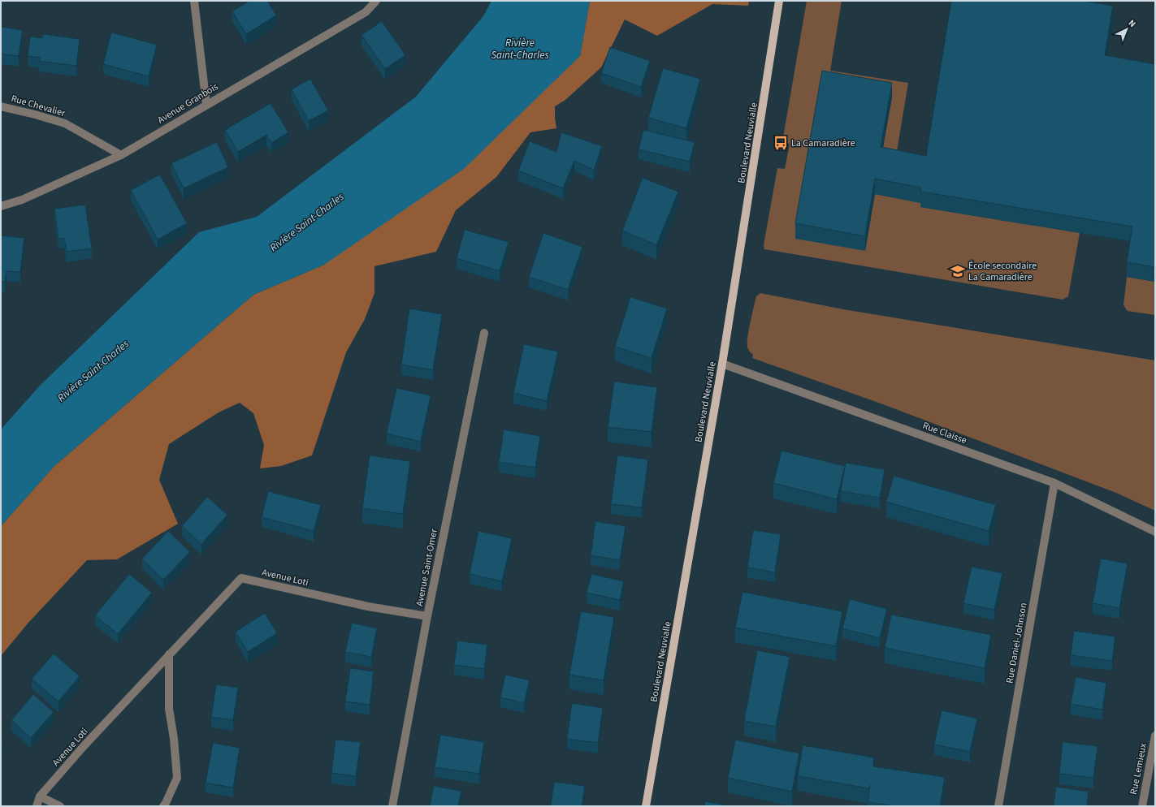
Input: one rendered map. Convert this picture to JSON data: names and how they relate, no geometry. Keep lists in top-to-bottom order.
{
  "streets": {
    "main road": ["Boulevard Neuvialle"],
    "street": [
      "Avenue Granbois",
      "Rue Chevalier",
      "Rue Claisse",
      "Avenue Saint-Omer",
      "Avenue Loti",
      "Rue Daniel-Johnson",
      "Rue Lemieux"
    ]
  },
  "crossings": [
    ["Avenue Granbois", "Rue Chevalier"],
    ["Boulevard Neuvialle", "Rue Claisse"],
    ["Rue Claisse", "Rue Daniel-Johnson"],
    ["Avenue Saint-Omer", "Avenue Loti"]
  ],
  "water": ["Rivière Saint-Charles"],
  "places": {
    "bus stop": ["La Camaradière"],
    "school or university": ["École secondaire La Camaradière"]
  },
  "north": "top right"
}
